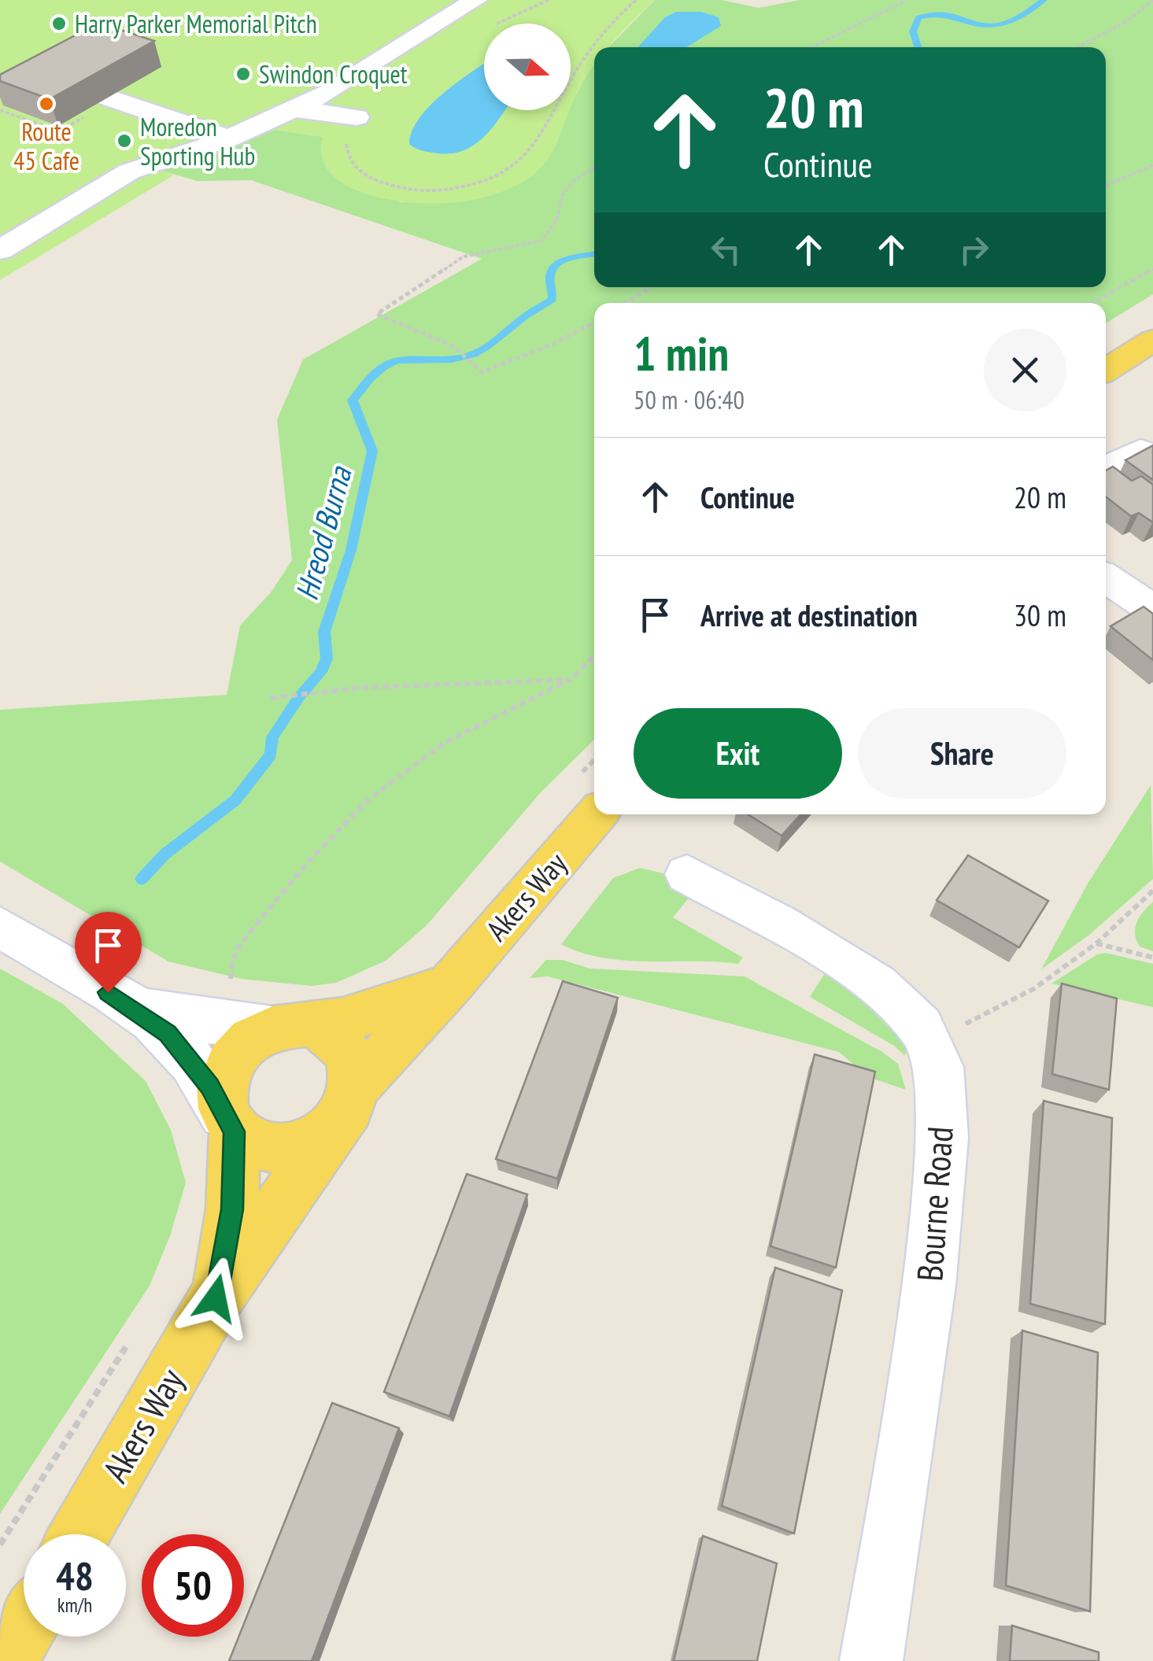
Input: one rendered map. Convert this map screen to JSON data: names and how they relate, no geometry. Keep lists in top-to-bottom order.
{
  "streets": {
    "main road": ["Akers Way"],
    "street": ["Bourne Road"]
  },
  "water": ["Hreod Burna"],
  "places": [
    "Harry Parker Memorial Pitch",
    "Swindon Croquet",
    "Route 45 Cafe",
    "Moredon Sporting Hub"
  ],
  "north": "right",
  "page": {
    "turn": ["20 m", "Continue"],
    "heading": ["1 min", "50 m · 06:40"],
    "list": [
      {
        "name": "Continue",
        "value": "20 m"
      },
      {
        "name": "Arrive at destination",
        "value": "30 m"
      }
    ],
    "buttons": ["Exit", "Share"],
    "speed": "48 km/h",
    "limit": "50"
  }
}
